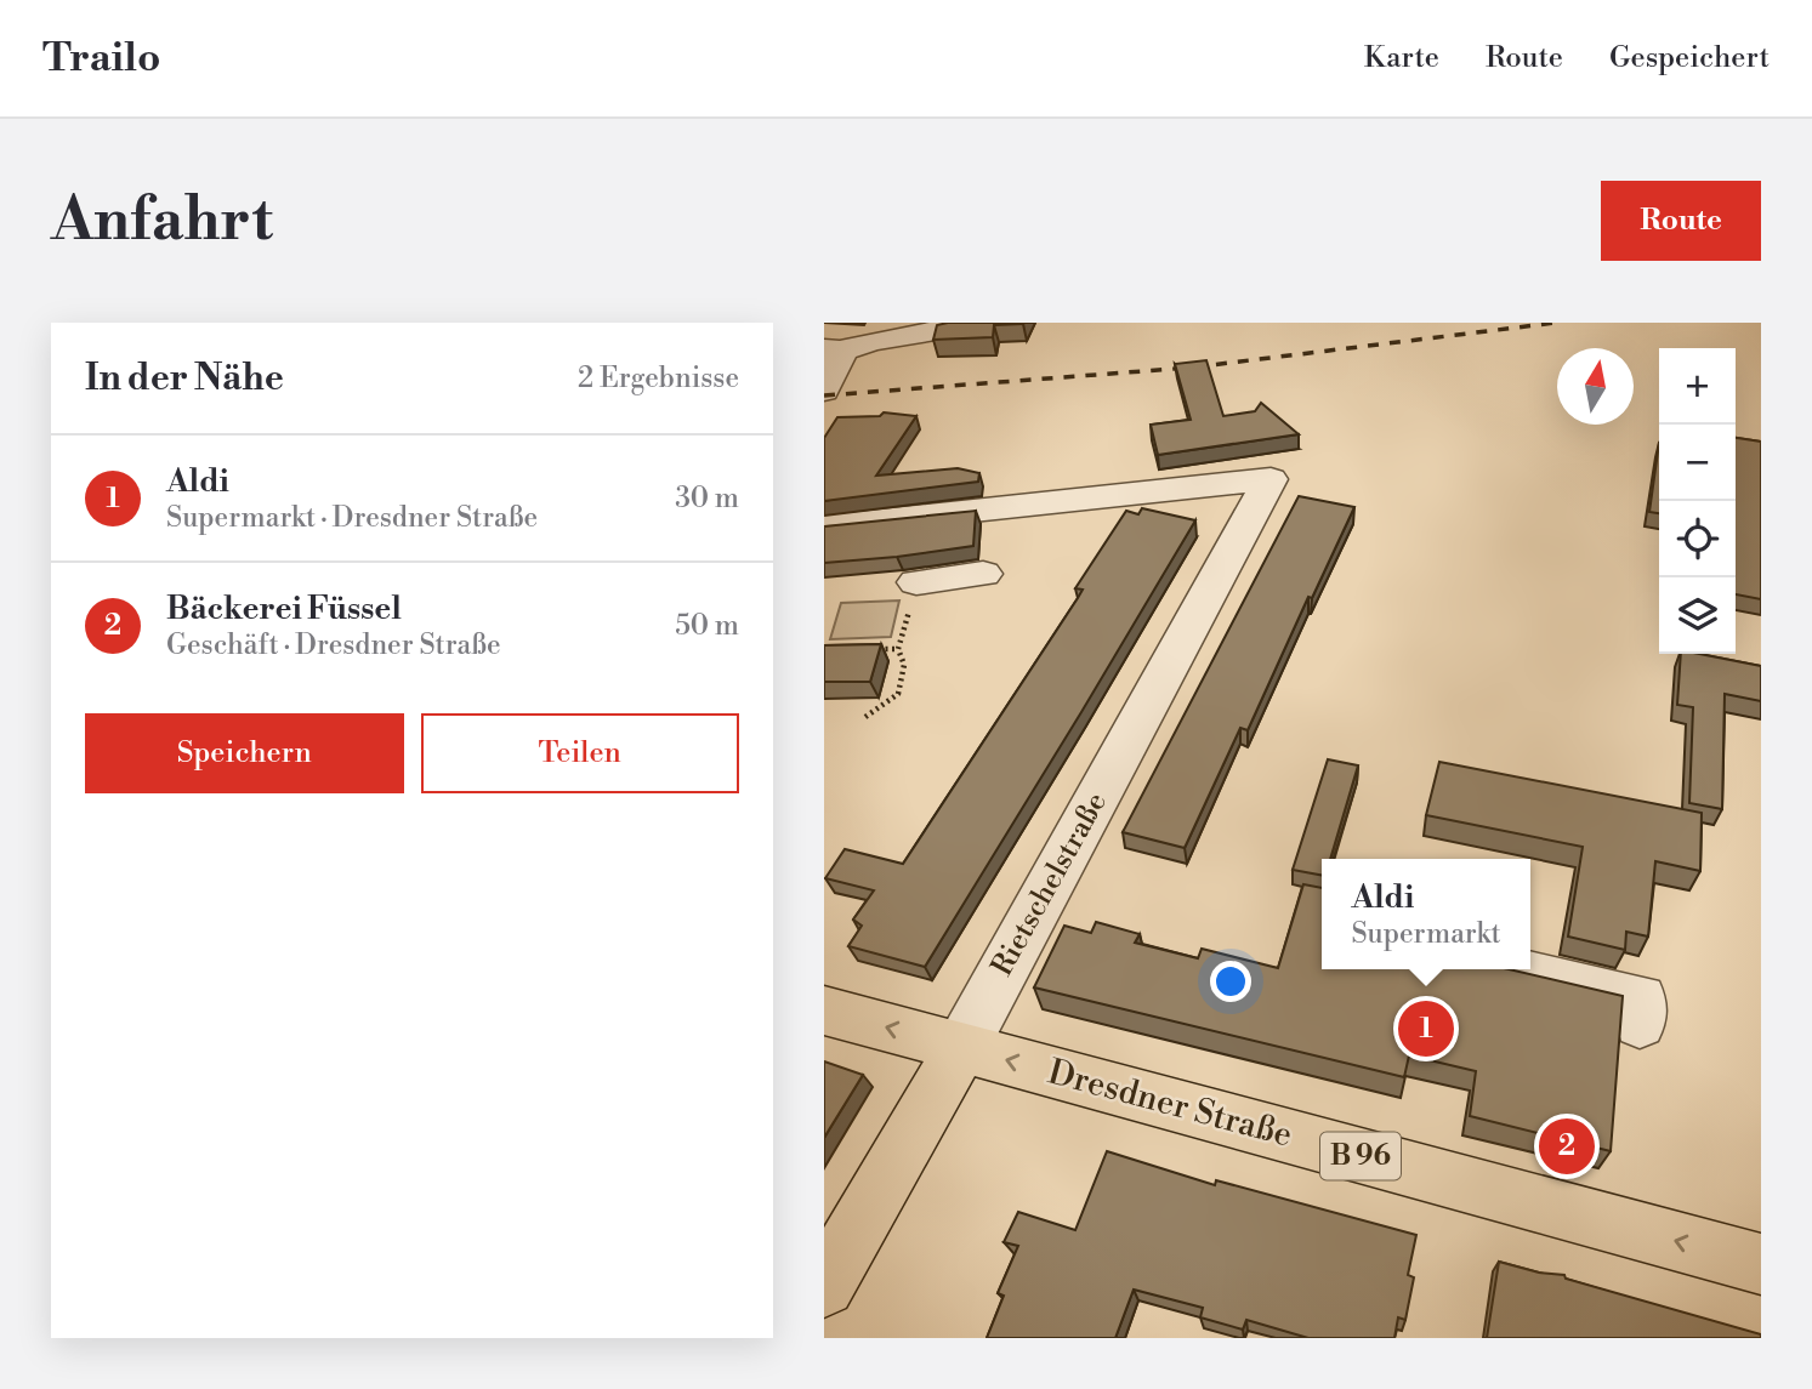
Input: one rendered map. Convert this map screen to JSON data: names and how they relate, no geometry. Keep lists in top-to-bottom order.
{
  "streets": {
    "main road": ["Rietschelstraße", "Dresdner Straße", "B 96"]
  },
  "crossings": [
    ["Rietschelstraße", "Dresdner Straße"]
  ],
  "one_way": ["Dresdner Straße"],
  "north": "top",
  "page": {
    "header": "Trailo",
    "nav": ["Karte", "Route", "Gespeichert"],
    "buttons": [
      "Route",
      ["Speichern", "Teilen"]
    ],
    "title": "Anfahrt",
    "heading": ["In der Nähe", "2 Ergebnisse"],
    "map_buttons": ["+", "−"],
    "list": [
      {
        "mark": "1",
        "name": "Aldi",
        "note": "Supermarkt · Dresdner Straße",
        "value": "30 m"
      },
      {
        "mark": "2",
        "name": "Bäckerei Füssel",
        "note": "Geschäft · Dresdner Straße",
        "value": "50 m"
      }
    ],
    "popup": ["Aldi", "Supermarkt"],
    "pins": ["1", "2"]
  }
}
